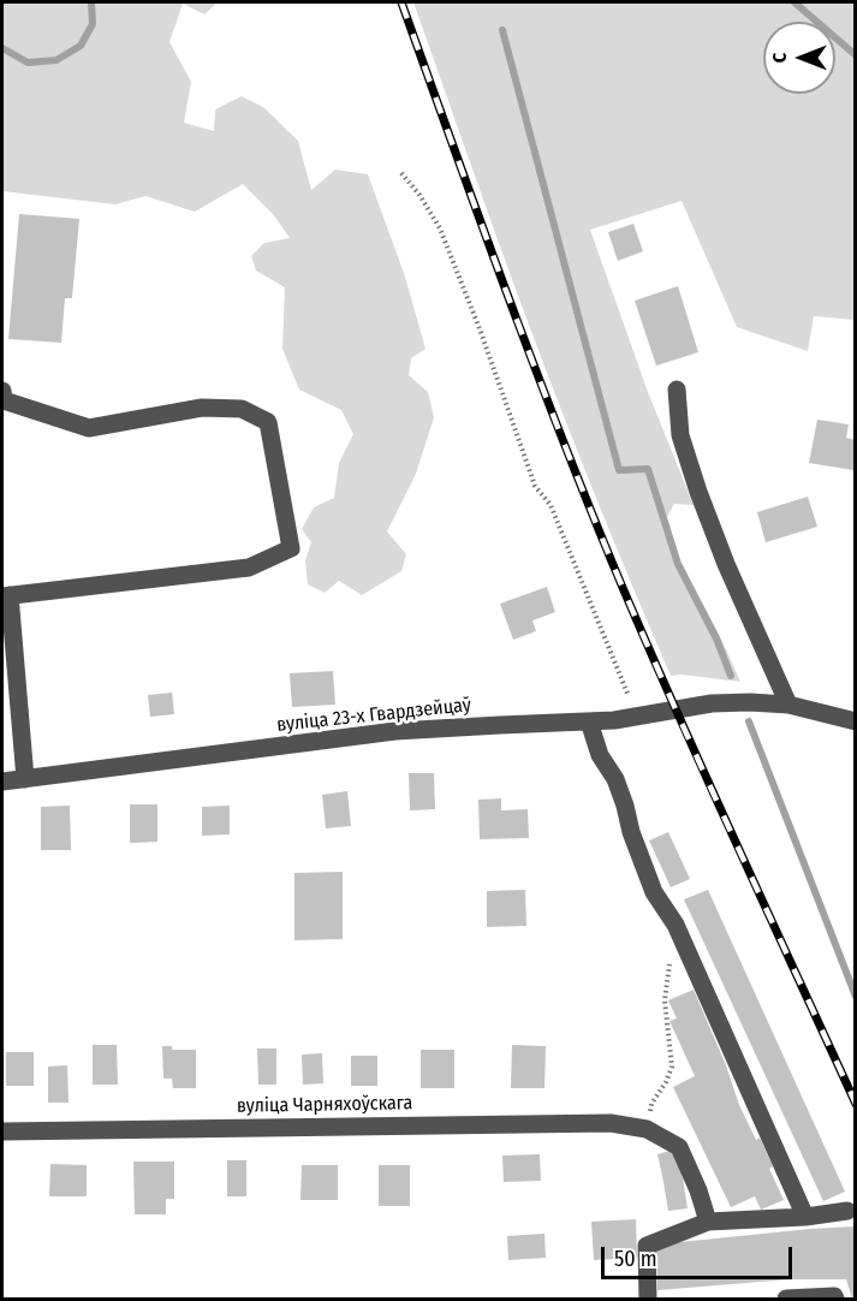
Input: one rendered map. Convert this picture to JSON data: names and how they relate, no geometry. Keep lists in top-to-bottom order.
{
  "streets": {
    "street": ["вуліца 23-х Гвардзейцаў", "вуліца Чарняхоўскага"]
  },
  "scale_bar": "50 m",
  "north": "left"
}
